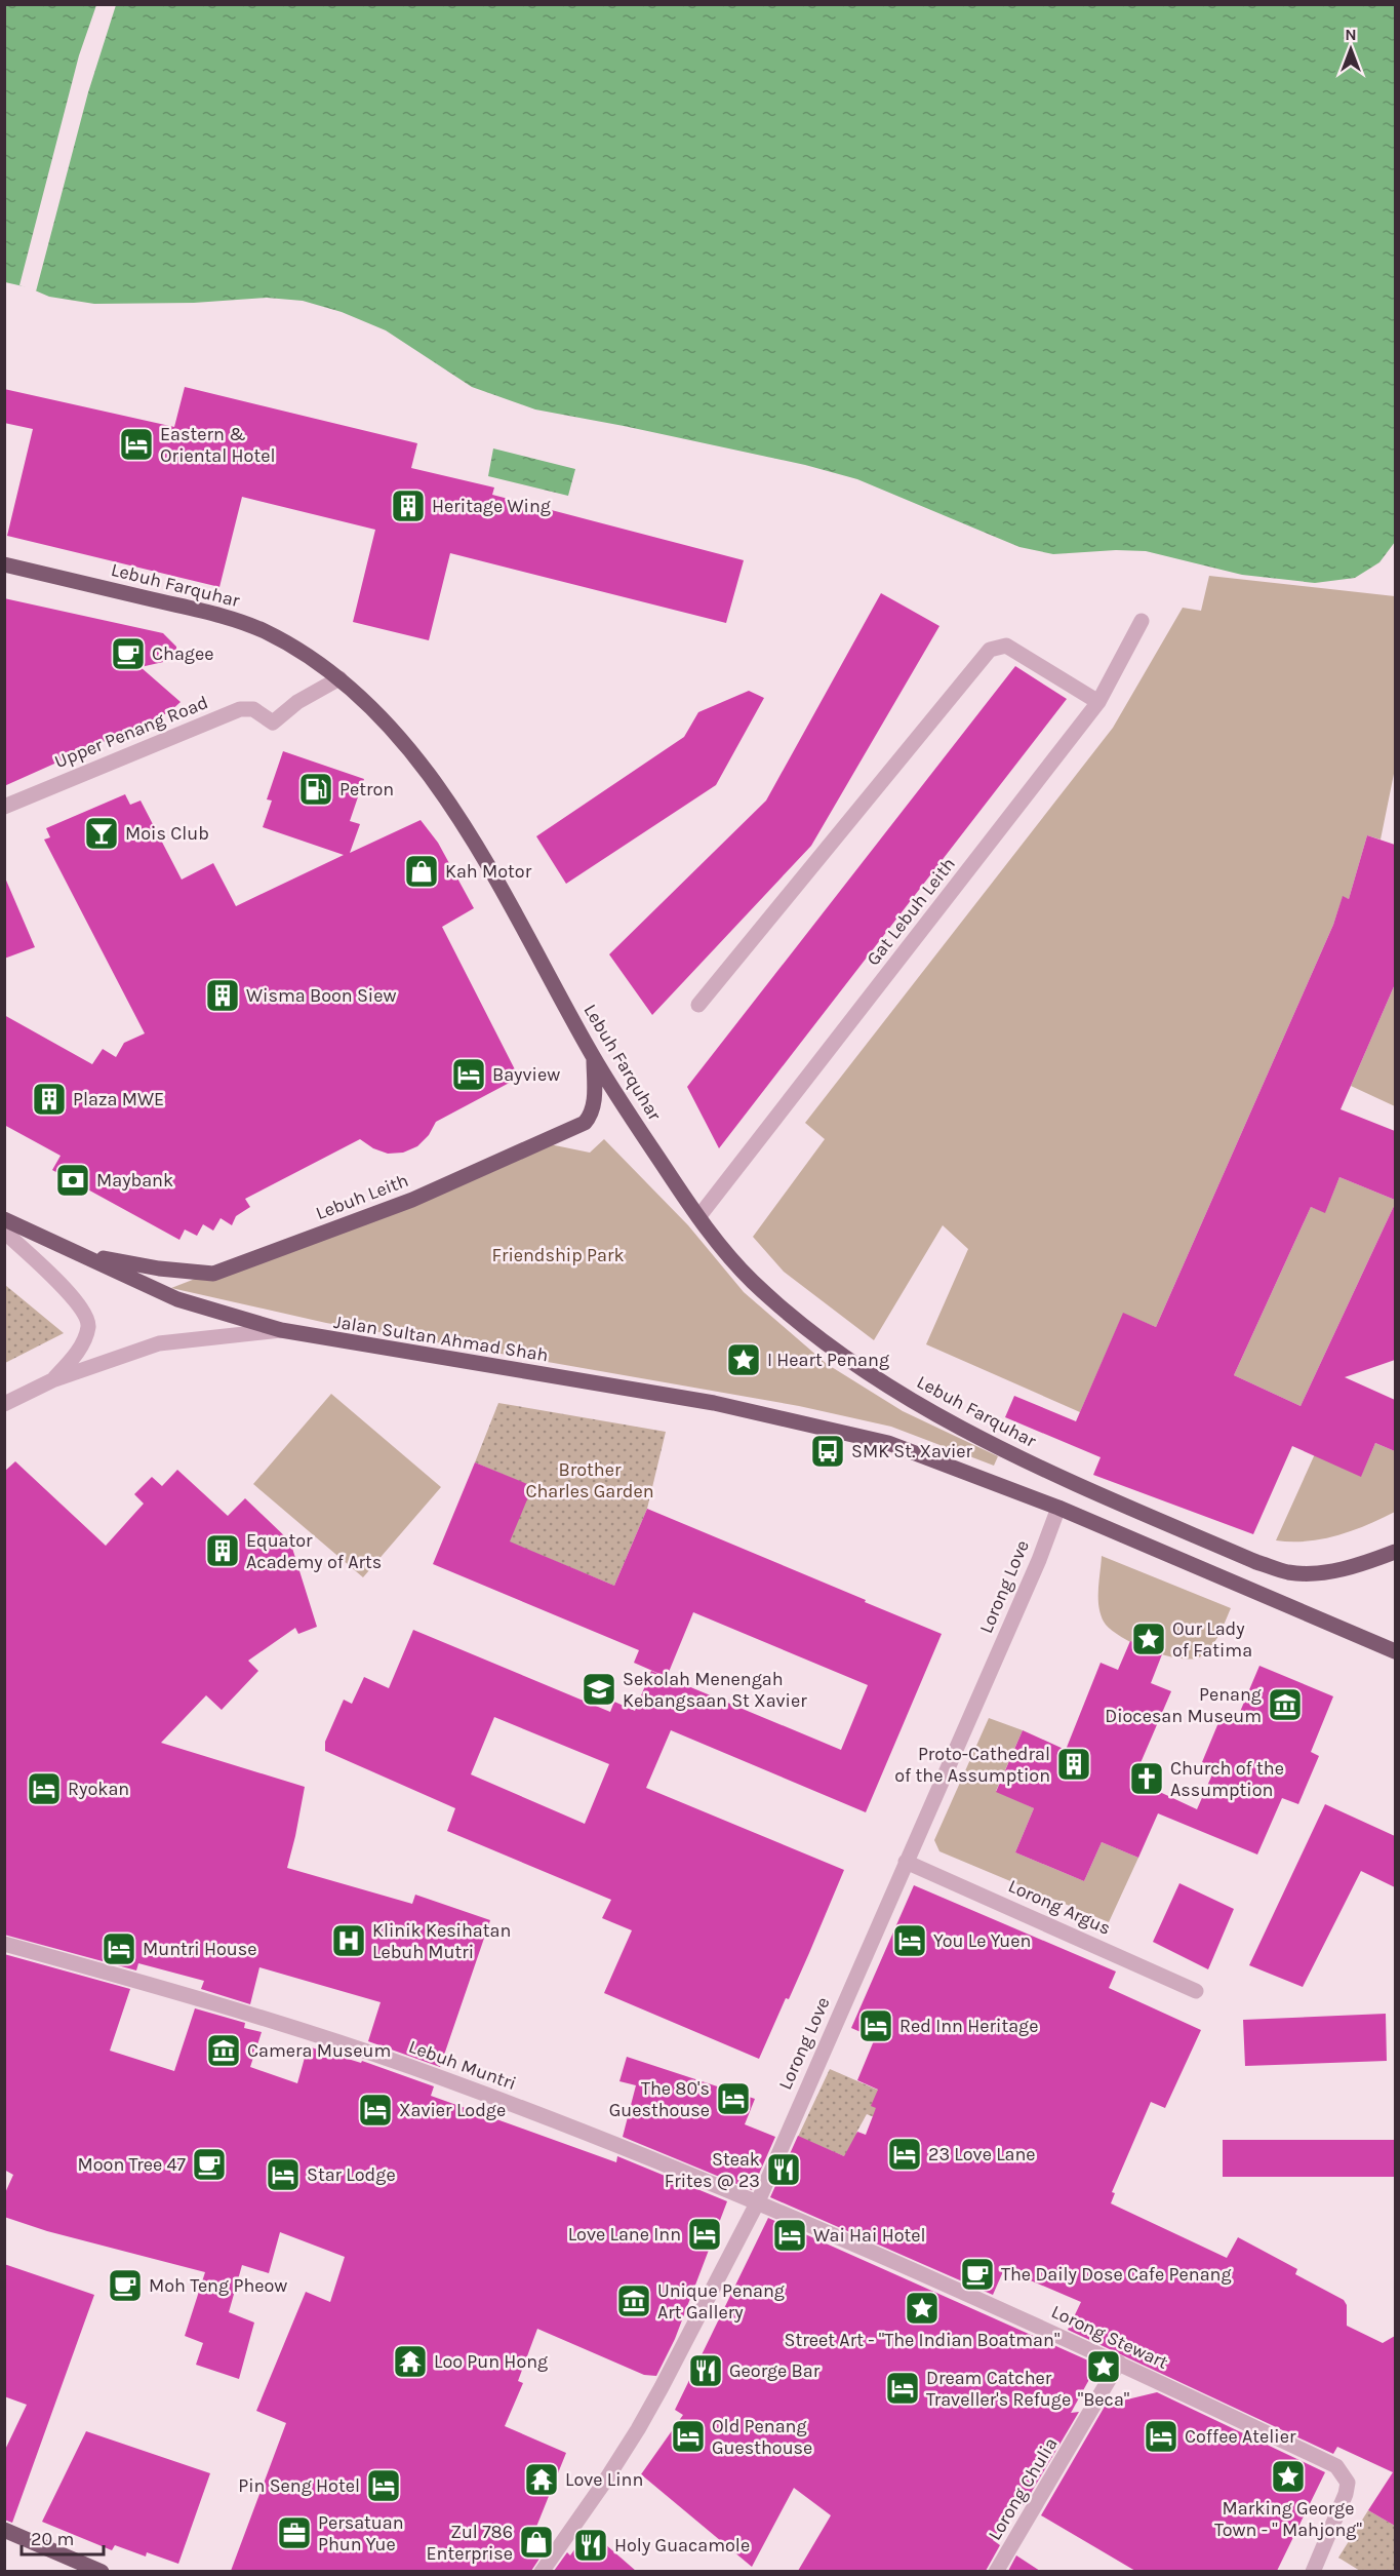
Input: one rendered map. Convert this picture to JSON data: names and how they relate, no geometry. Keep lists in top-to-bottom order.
{
  "streets": {
    "main road": ["Lebuh Farquhar", "Lebuh Leith", "Jalan Sultan Ahmad Shah"],
    "street": [
      "Upper Penang Road",
      "Gat Lebuh Leith",
      "Lorong Love",
      "Lorong Argus",
      "Lebuh Muntri",
      "Lorong Stewart",
      "Lorong Chulia"
    ]
  },
  "crossings": [
    ["Lebuh Farquhar", "Upper Penang Road"],
    ["Lebuh Farquhar", "Gat Lebuh Leith"],
    ["Lebuh Farquhar", "Lebuh Leith"],
    ["Lebuh Leith", "Jalan Sultan Ahmad Shah"],
    ["Jalan Sultan Ahmad Shah", "Lorong Love"],
    ["Lorong Love", "Lorong Argus"],
    ["Lorong Love", "Lebuh Muntri"],
    ["Lorong Love", "Lorong Stewart"],
    ["Lebuh Muntri", "Lorong Stewart"],
    ["Lorong Stewart", "Lorong Chulia"]
  ],
  "parks": ["Friendship Park", "Brother Charles Garden"],
  "places": {
    "hotel": [
      "Eastern & Oriental Hotel",
      "Bayview",
      "Ryokan",
      "You Le Yuen",
      "Muntri House",
      "Red Inn Heritage",
      "The 80's Guesthouse",
      "Xavier Lodge",
      "23 Love Lane",
      "Star Lodge",
      "Love Lane Inn",
      "Wai Hai Hotel",
      "Dream Catcher Traveller's Refuge",
      "Old Penang Guesthouse",
      "Coffee Atelier",
      "Pin Seng Hotel"
    ],
    "building": [
      "Heritage Wing",
      "Wisma Boon Siew",
      "Plaza MWE",
      "Equator Academy of Arts",
      "Proto-Cathedral of the Assumption"
    ],
    "cafe": [
      "Chagee",
      "Moon Tree 47",
      "The Daily Dose Cafe Penang",
      "Moh Teng Pheow"
    ],
    "fuel station": ["Petron"],
    "bar": ["Mois Club"],
    "shop": ["Kah Motor", "Zul 786 Enterprise"],
    "bank": ["Maybank"],
    "place": [
      "I Heart Penang",
      "Our Lady of Fatima",
      "Street Art - \"The Indian Boatman\"",
      "\"Beca\"",
      "Marking George Town - \" Mahjong\""
    ],
    "bus stop": ["SMK St. Xavier"],
    "school or university": ["Sekolah Menengah Kebangsaan St Xavier"],
    "museum": ["Penang Diocesan Museum", "Camera Museum", "Unique Penang Art Gallery"],
    "church": ["Church of the Assumption"],
    "hospital": ["Klinik Kesihatan Lebuh Mutri"],
    "restaurant": ["Steak Frites @ 23", "George Bar", "Holy Guacamole"],
    "temple": ["Loo Pun Hong", "Love Linn"],
    "office": ["Persatuan Phun Yue"]
  },
  "scale_bar": "20 m",
  "north": "top"
}
